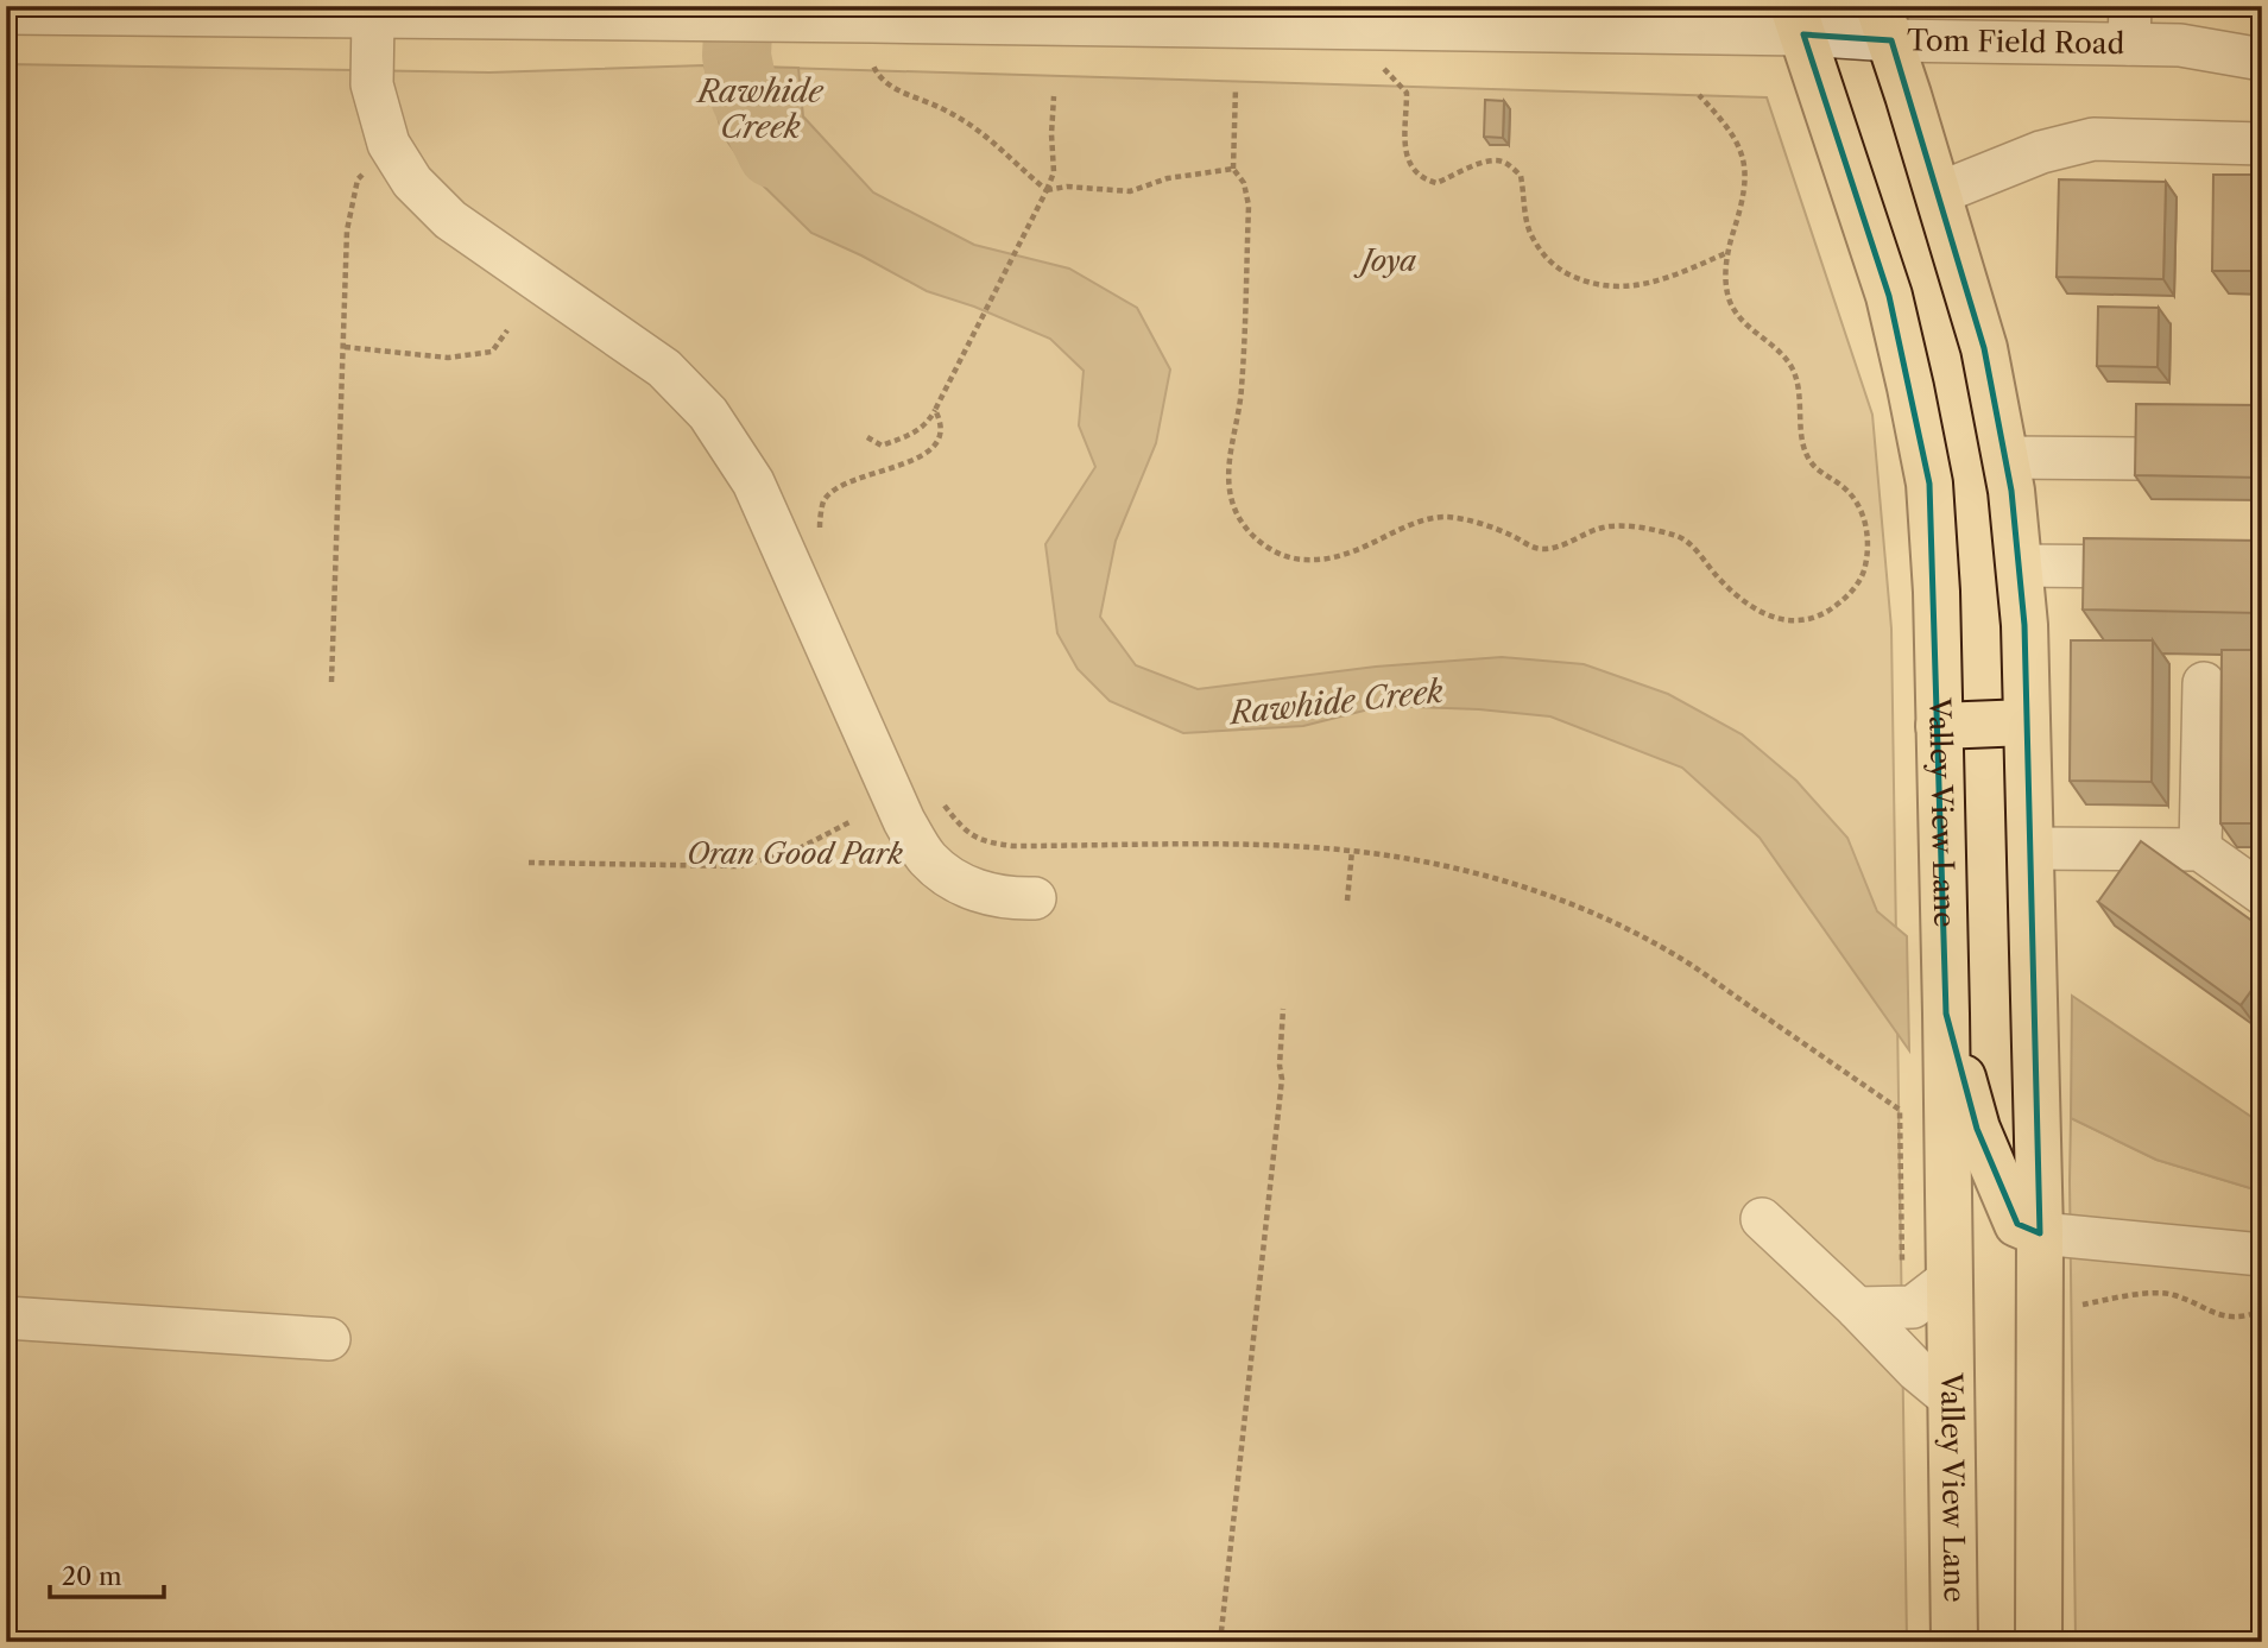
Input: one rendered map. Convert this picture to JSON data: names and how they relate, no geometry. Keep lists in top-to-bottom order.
{
  "streets": {
    "main road": ["Valley View Lane"],
    "street": ["Tom Field Road"]
  },
  "crossings": [
    ["Tom Field Road", "Valley View Lane"]
  ],
  "water": ["Rawhide Creek"],
  "parks": ["Joya", "Oran Good Park"],
  "scale_bar": "20 m"
}
